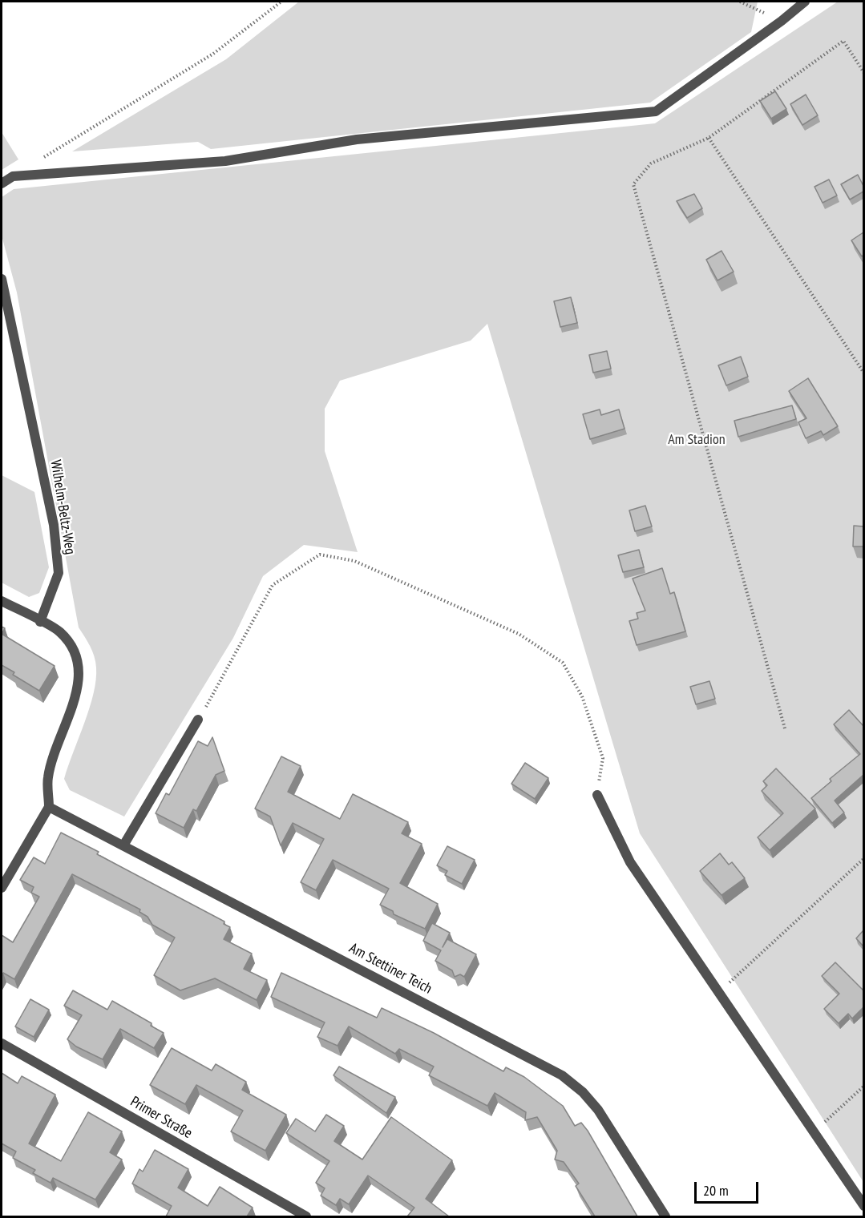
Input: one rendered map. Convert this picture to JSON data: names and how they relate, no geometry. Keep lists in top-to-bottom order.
{
  "streets": {
    "street": ["Wilhelm-Beltz-Weg", "Am Stettiner Teich", "Primer Straße"]
  },
  "parks": ["Am Stadion"],
  "scale_bar": "20 m"
}
